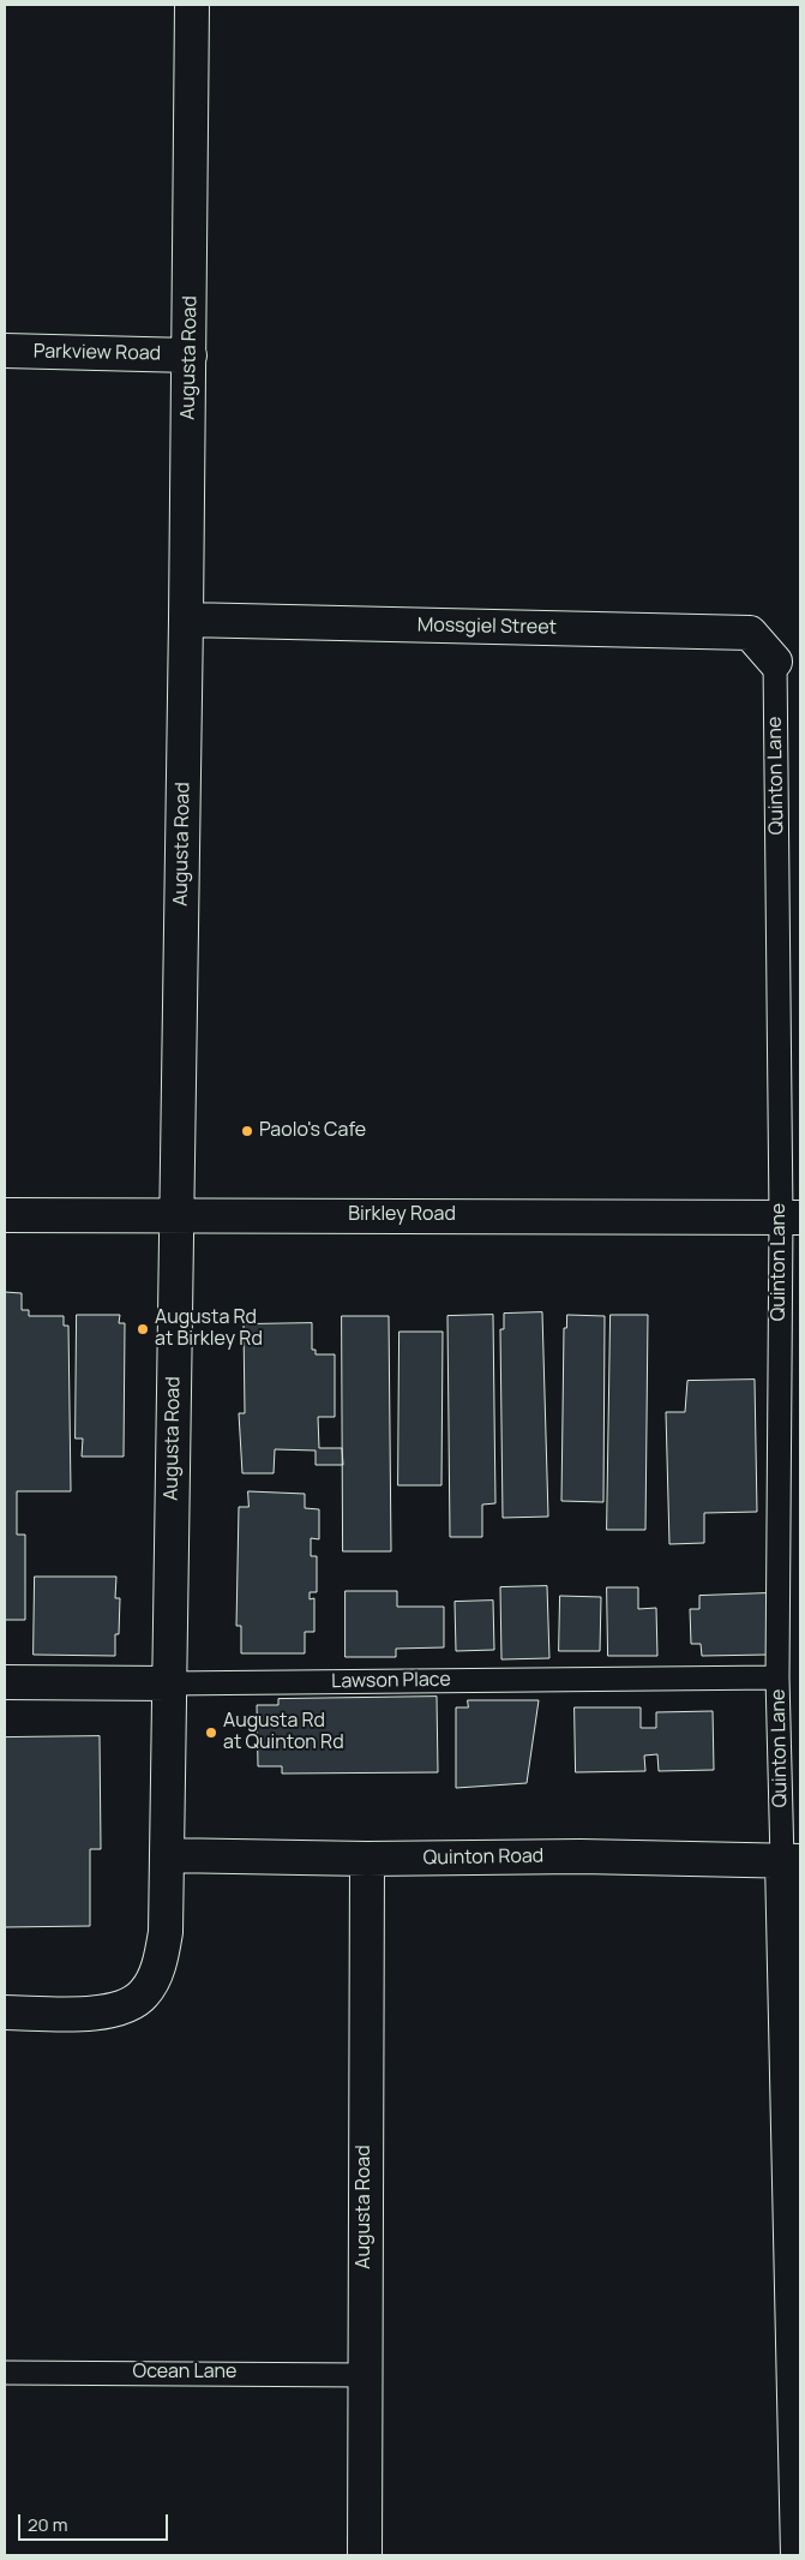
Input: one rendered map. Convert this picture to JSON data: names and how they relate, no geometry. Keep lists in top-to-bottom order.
{
  "streets": {
    "street": [
      "Parkview Road",
      "Augusta Road",
      "Mossgiel Street",
      "Birkley Road",
      "Lawson Place",
      "Quinton Road"
    ],
    "lane": ["Quinton Lane", "Ocean Lane"]
  },
  "crossings": [
    ["Parkview Road", "Augusta Road"],
    ["Augusta Road", "Mossgiel Street"],
    ["Augusta Road", "Birkley Road"],
    ["Augusta Road", "Lawson Place"],
    ["Augusta Road", "Quinton Road"],
    ["Augusta Road", "Ocean Lane"],
    ["Mossgiel Street", "Quinton Lane"],
    ["Quinton Lane", "Birkley Road"],
    ["Quinton Lane", "Lawson Place"],
    ["Quinton Lane", "Quinton Road"]
  ],
  "places": ["Paolo's Cafe", "Augusta Rd at Birkley Rd", "Augusta Rd at Quinton Rd"],
  "scale_bar": "20 m"
}
